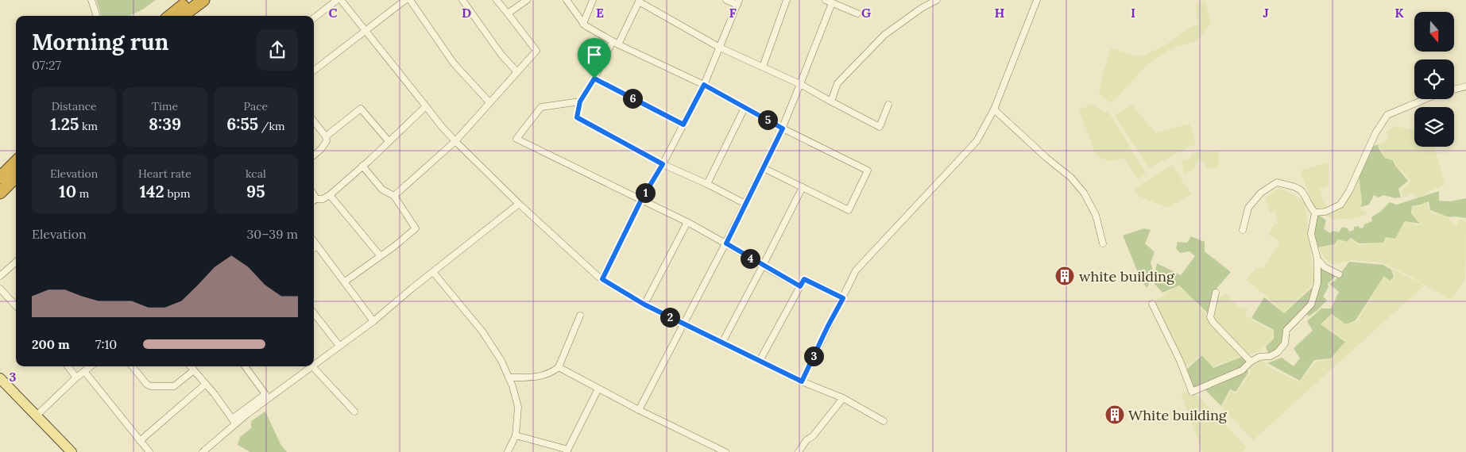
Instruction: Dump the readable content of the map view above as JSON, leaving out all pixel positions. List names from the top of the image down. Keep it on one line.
{"places":{"building":["white building","White building"]},"north":"bottom","page":{"heading":["Morning run","07:27"],"stats":[["Distance","1.25 km"],["Time","8:39"],["Pace","6:55 /km"],["Elevation","10 m"],["Heart rate","142 bpm"],["kcal","95"]],"pins":["6","5","1","4","2","3"],"chart":["Elevation","30–39 m"],"list":[{"name":"200 m","note":"7:10"}]},"grid":{"columns":["C","D","E","F","G","H","I","J","K"],"rows":["3"]}}
